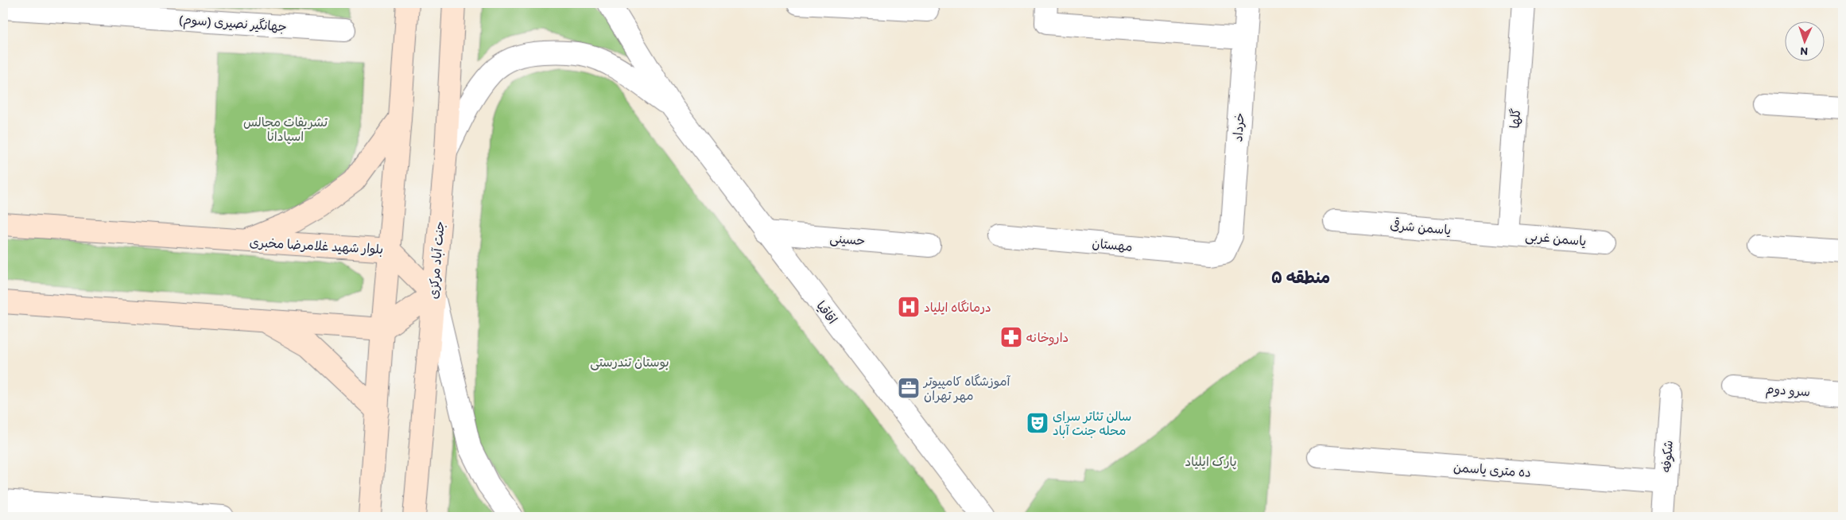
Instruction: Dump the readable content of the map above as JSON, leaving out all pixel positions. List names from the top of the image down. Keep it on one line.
{"streets":{"main road":["بلوار شهید غلامرضا مخبری","جنت آباد مرکزی"],"street":["جهانگیر نصیری (سوم)","گلها","خرداد","یاسمن شرقی","یاسمن غربی","حسینی","مهستان","اقاقیا","سرو دوم","شکوفه","ده متری یاسمن"]},"crossings":[["گلها","یاسمن شرقی"],["گلها","یاسمن غربی"],["خرداد","مهستان"],["یاسمن شرقی","یاسمن غربی"],["حسینی","اقاقیا"],["بلوار شهید غلامرضا مخبری","جنت آباد مرکزی"],["شکوفه","ده متری یاسمن"]],"districts":["منطقه ۵"],"parks":["تشریفات مجالس اسپادانا","بوستان تندرستی","پارک ایلیاد"],"places":{"hospital":["درمانگاه ایلیاد"],"pharmacy":["داروخانه"],"office":["آموزشگاه کامپیوتر مهر تهران"],"theatre":["سالن تئاتر سرای محله جنت آباد"]},"north":"bottom"}
